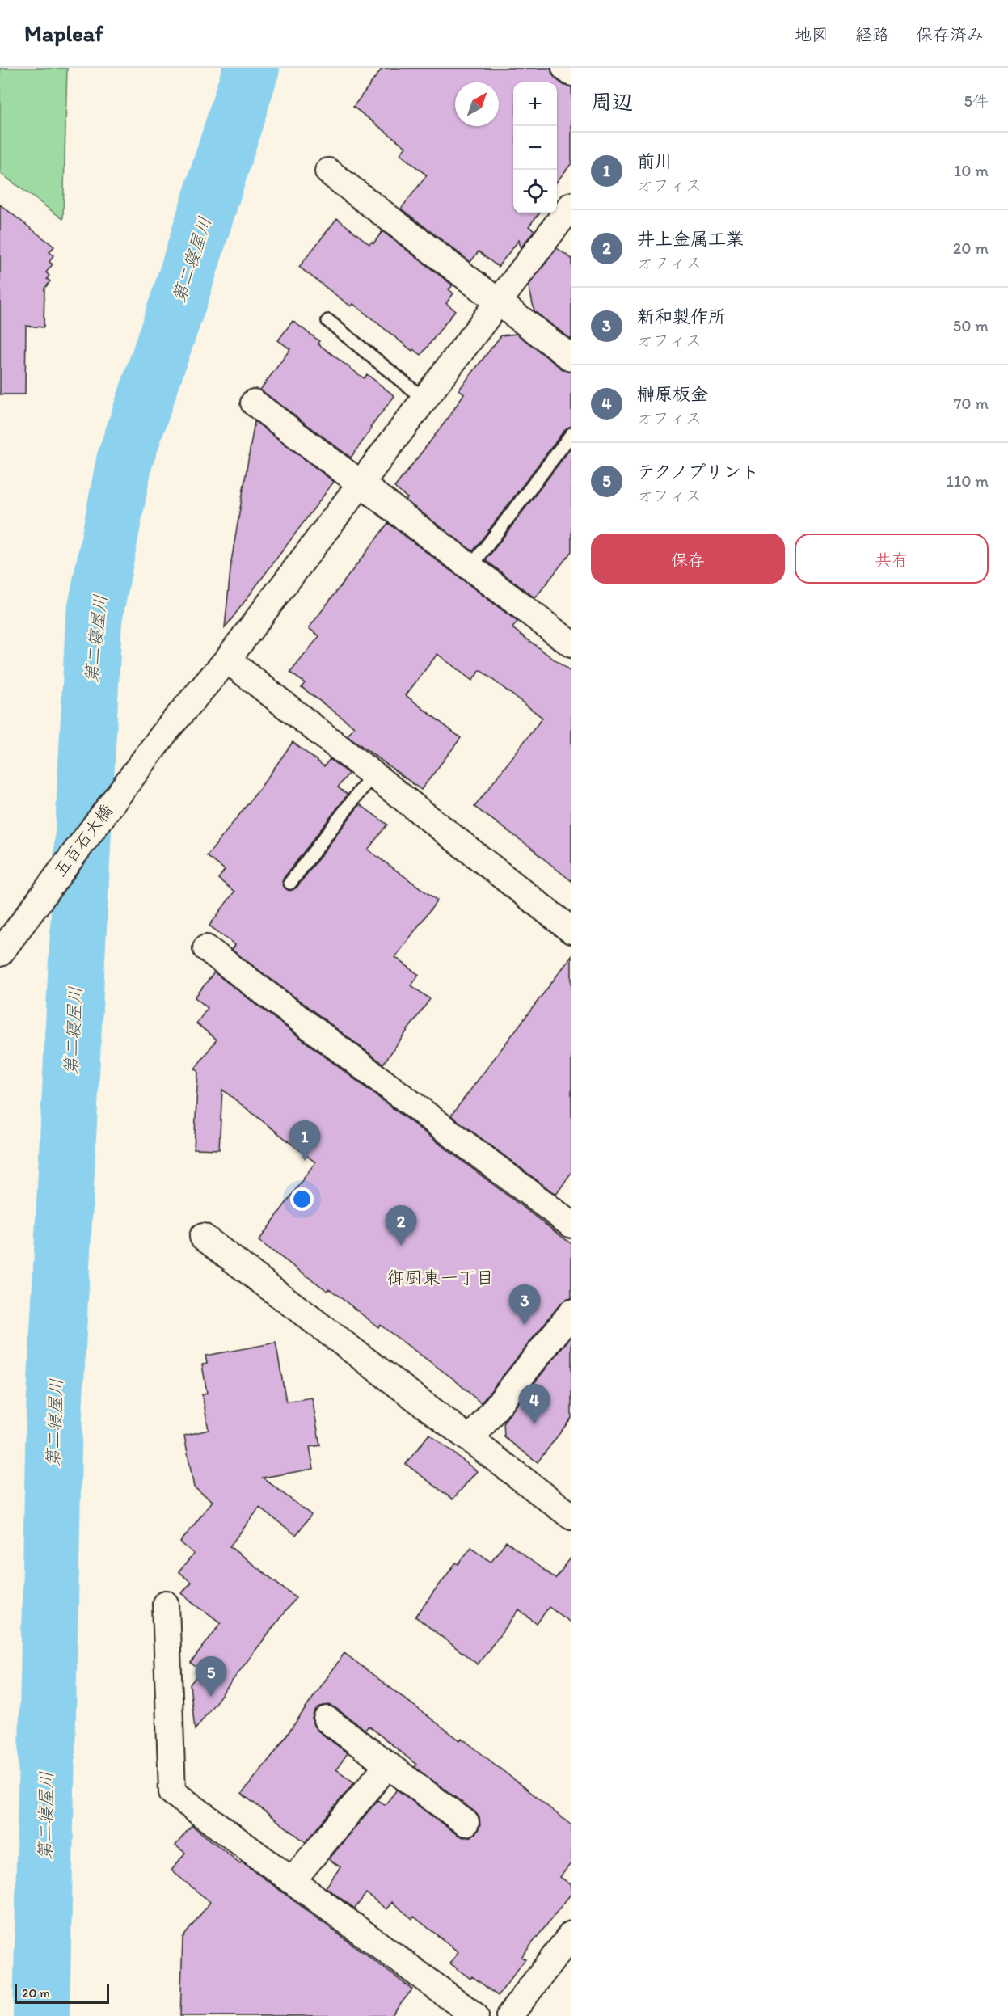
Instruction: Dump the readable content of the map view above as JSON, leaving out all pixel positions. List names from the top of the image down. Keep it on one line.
{"streets":{"street":["五百石大橋"]},"districts":["御厨東一丁目"],"water":["第二寝屋川"],"scale_bar":"20 m","north":"top right","page":{"header":"Mapleaf","nav":["地図","経路","保存済み"],"heading":["周辺","5件"],"map_buttons":["+","−"],"list":[{"mark":"1","name":"前川","note":"オフィス","value":"10 m"},{"mark":"2","name":"井上金属工業","note":"オフィス","value":"20 m"},{"mark":"3","name":"新和製作所","note":"オフィス","value":"50 m"},{"mark":"4","name":"榊原板金","note":"オフィス","value":"70 m"},{"mark":"5","name":"テクノプリント","note":"オフィス","value":"110 m"}],"buttons":["保存","共有"],"pins":["1","2","3","4","5"],"scale":"20 m"}}
